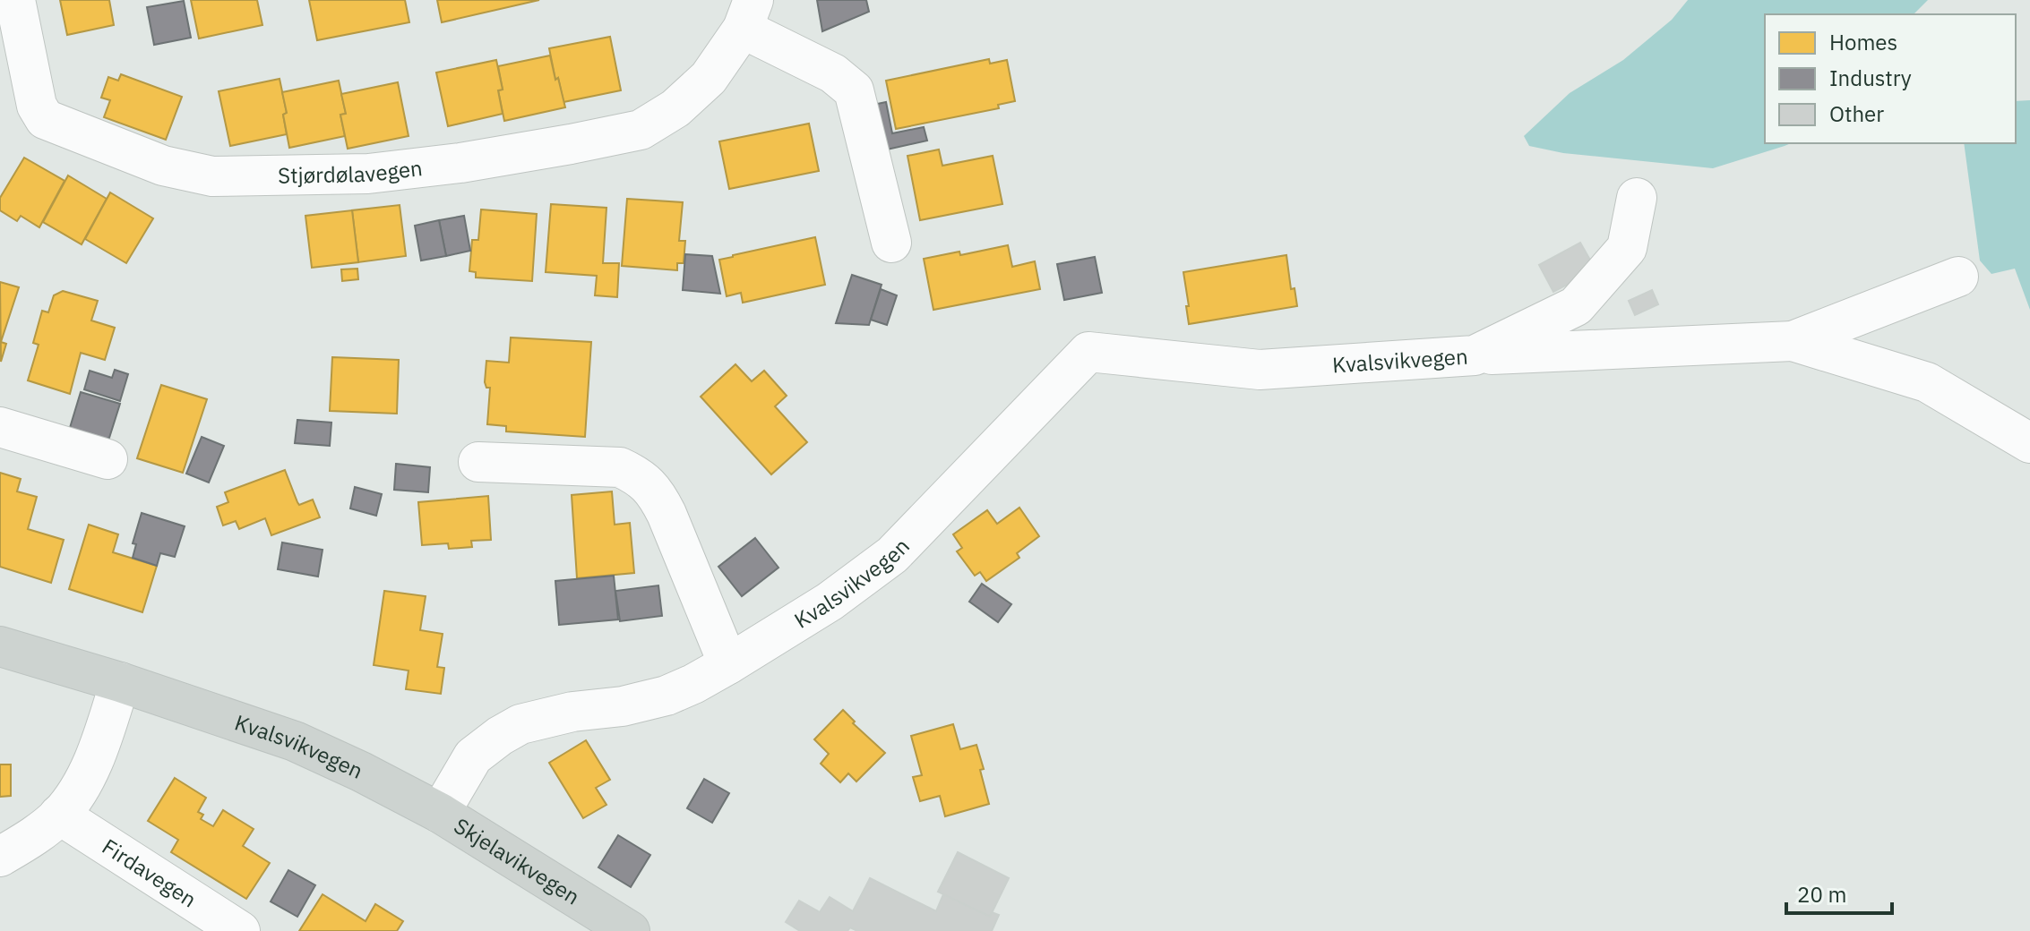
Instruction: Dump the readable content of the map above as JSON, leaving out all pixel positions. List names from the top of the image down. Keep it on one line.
{"streets":{"main road":["Kvalsvikvegen","Skjelavikvegen"],"street":["Stjørdølavegen","Firdavegen"]},"crossings":[["Kvalsvikvegen","Skjelavikvegen"]],"legend":["Homes","Industry","Other"],"scale_bar":"20 m"}
